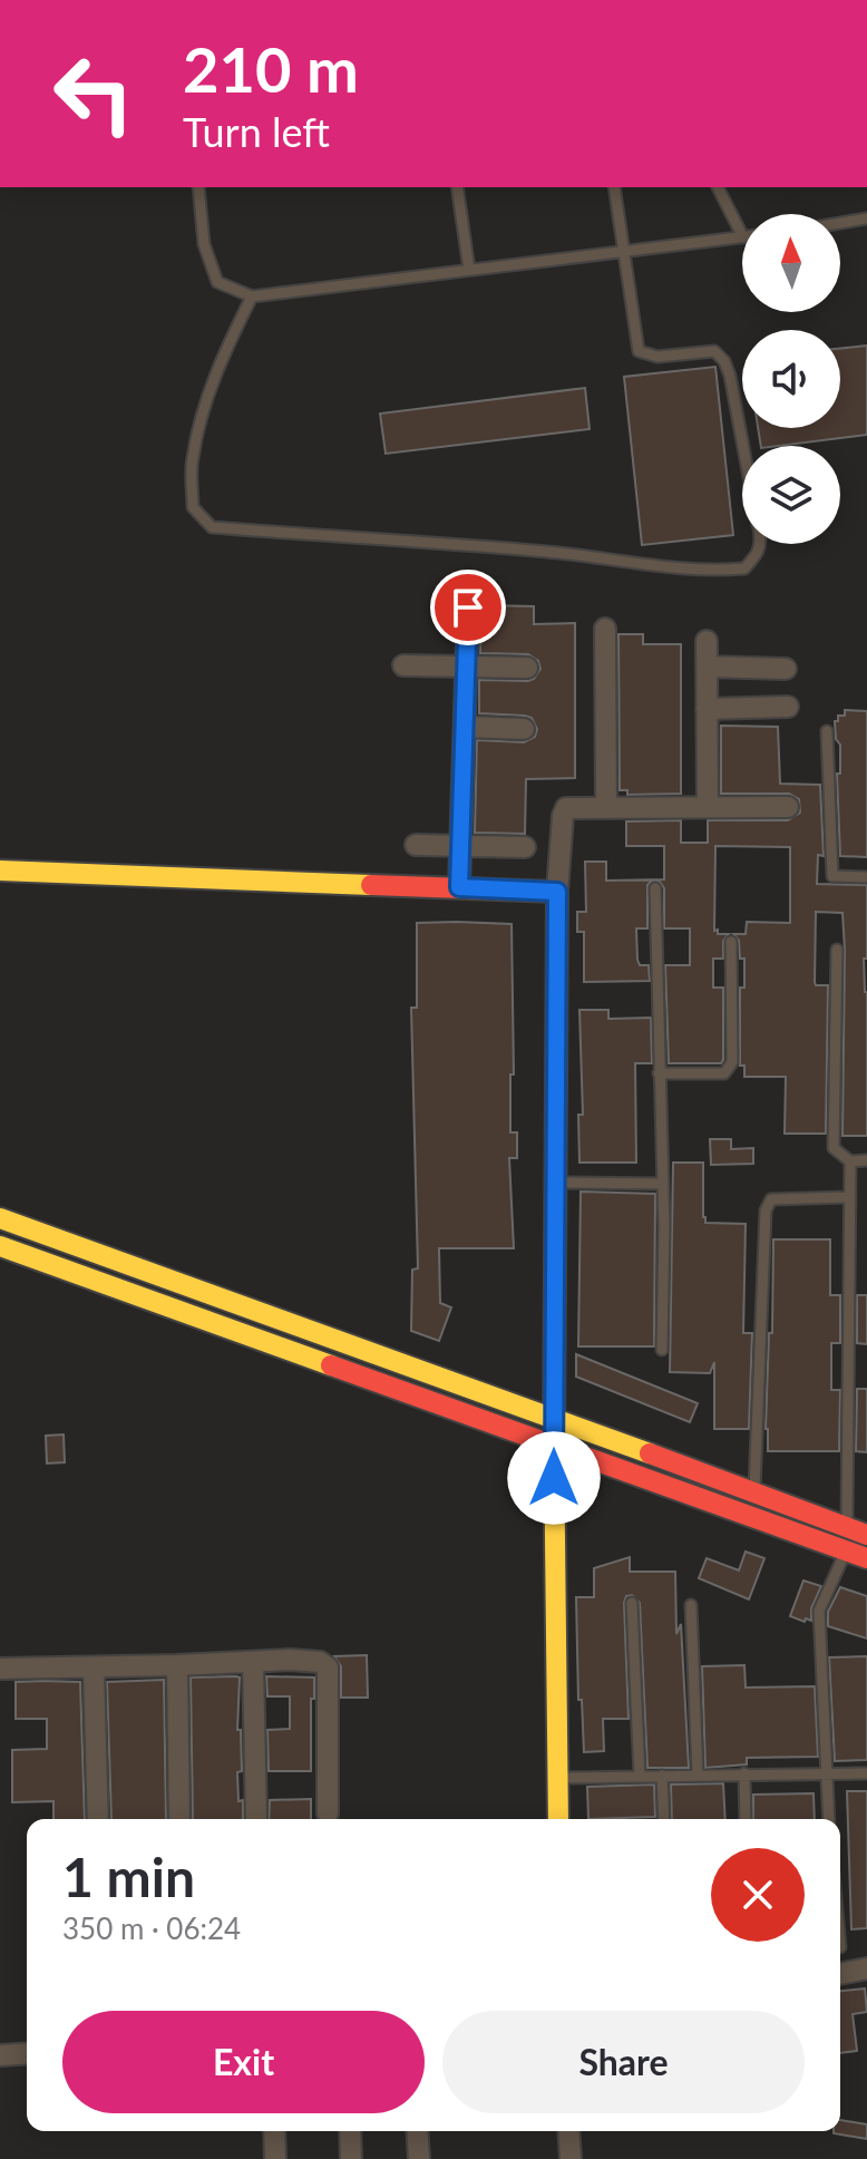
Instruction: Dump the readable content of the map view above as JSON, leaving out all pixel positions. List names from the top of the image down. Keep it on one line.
{"north":"top","page":{"turn":["210 m","Turn left"],"heading":["1 min","350 m · 06:24"],"buttons":["Exit","Share"]}}
